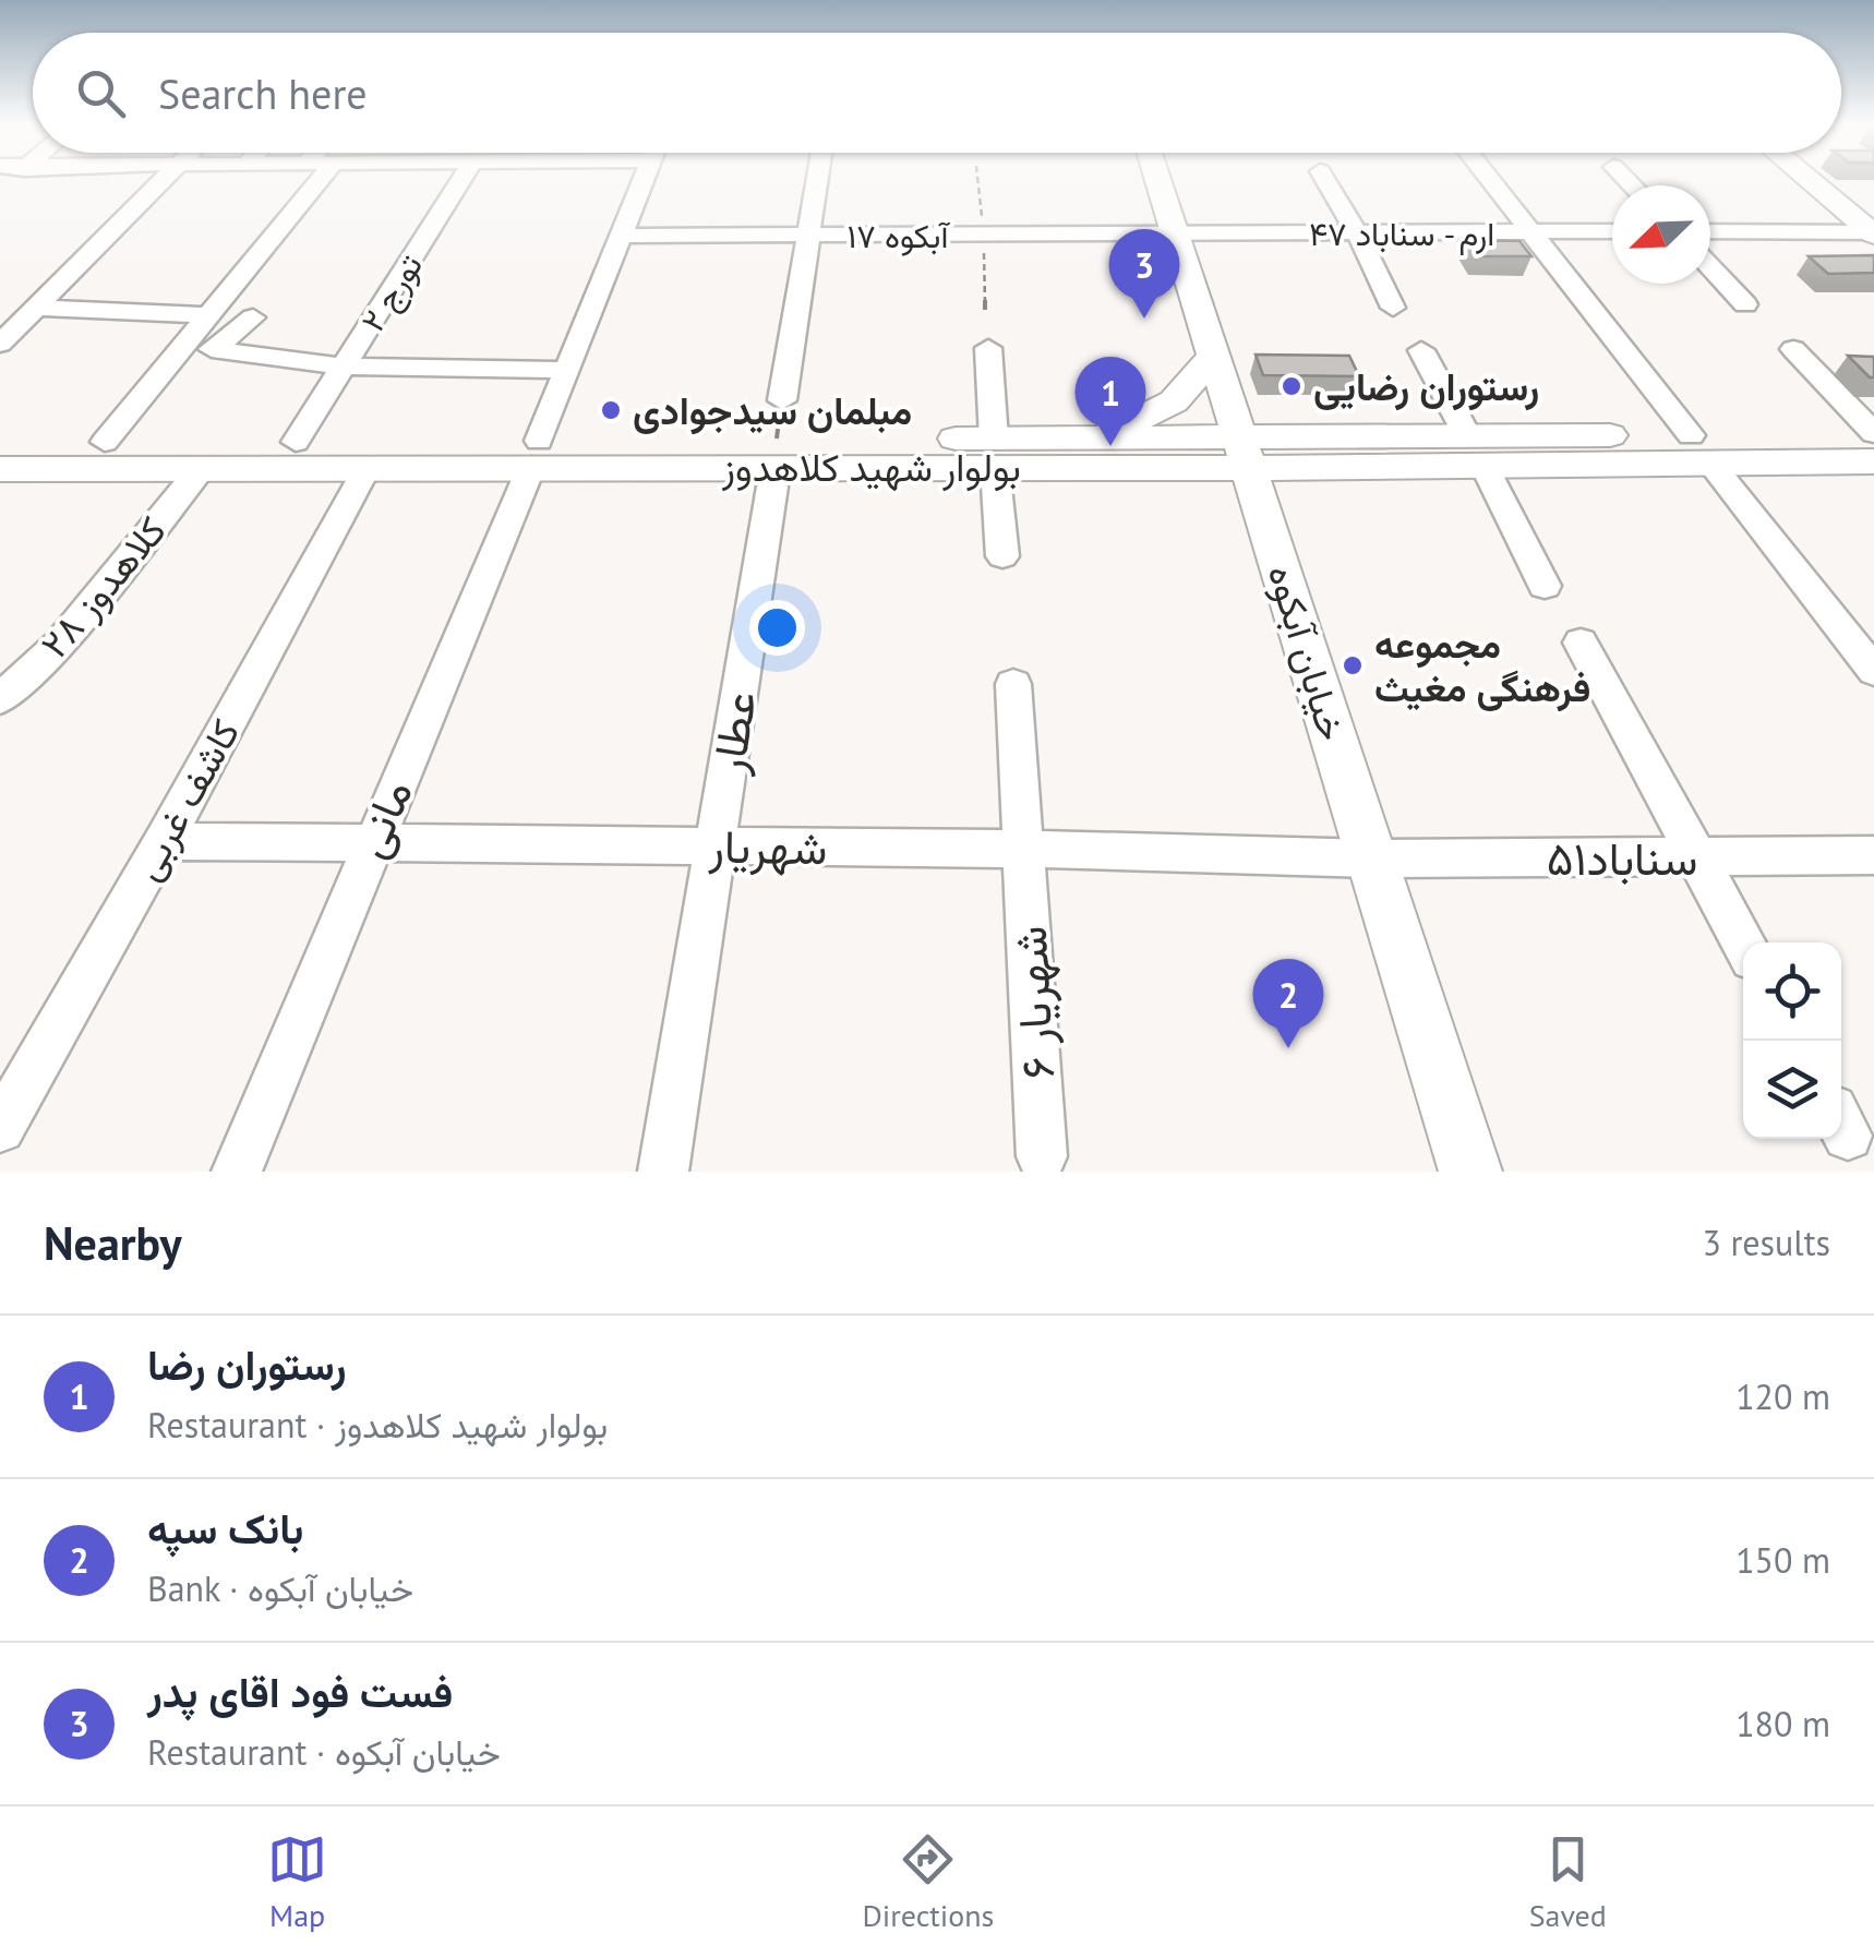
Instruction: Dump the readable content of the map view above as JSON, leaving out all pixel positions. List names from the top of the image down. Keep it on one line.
{"streets":{"main road":["بولوار شهید کلاهدوز","خیابان آبکوه"],"street":["ارم - سناباد ۴۷","آبکوه ۱۷","تورج ۲","کلاهدوز ۲۸","عطار","کاشف غربی","مانی","شهریار","سناباد۵۱","شهریار ۶"]},"crossings":[["ارم - سناباد ۴۷","آبکوه ۱۷"],["ارم - سناباد ۴۷","خیابان آبکوه"],["آبکوه ۱۷","خیابان آبکوه"],["آبکوه ۱۷","مانی"],["تورج ۲","بولوار شهید کلاهدوز"],["بولوار شهید کلاهدوز","کلاهدوز ۲۸"],["بولوار شهید کلاهدوز","خیابان آبکوه"],["بولوار شهید کلاهدوز","کاشف غربی"],["بولوار شهید کلاهدوز","مانی"],["خیابان آبکوه","شهریار"],["خیابان آبکوه","سناباد۵۱"],["عطار","شهریار"],["کاشف غربی","شهریار"],["مانی","شهریار"],["شهریار","سناباد۵۱"],["شهریار","شهریار ۶"]],"places":["رستوران رضایی","مبلمان سیدجوادی","مجموعه فرهنگی مغیث"],"north":"bottom left","page":{"search":"Search here","pins":["3","1","2"],"heading":["Nearby","3 results"],"list":[{"mark":"1","name":"رستوران رضا","note":"Restaurant · بولوار شهید کلاهدوز","value":"120 m"},{"mark":"2","name":"بانک سپه","note":"Bank · خیابان آبکوه","value":"150 m"},{"mark":"3","name":"فست فود اقای پدر","note":"Restaurant · خیابان آبکوه","value":"180 m"}],"nav":["Map","Directions","Saved"]}}
